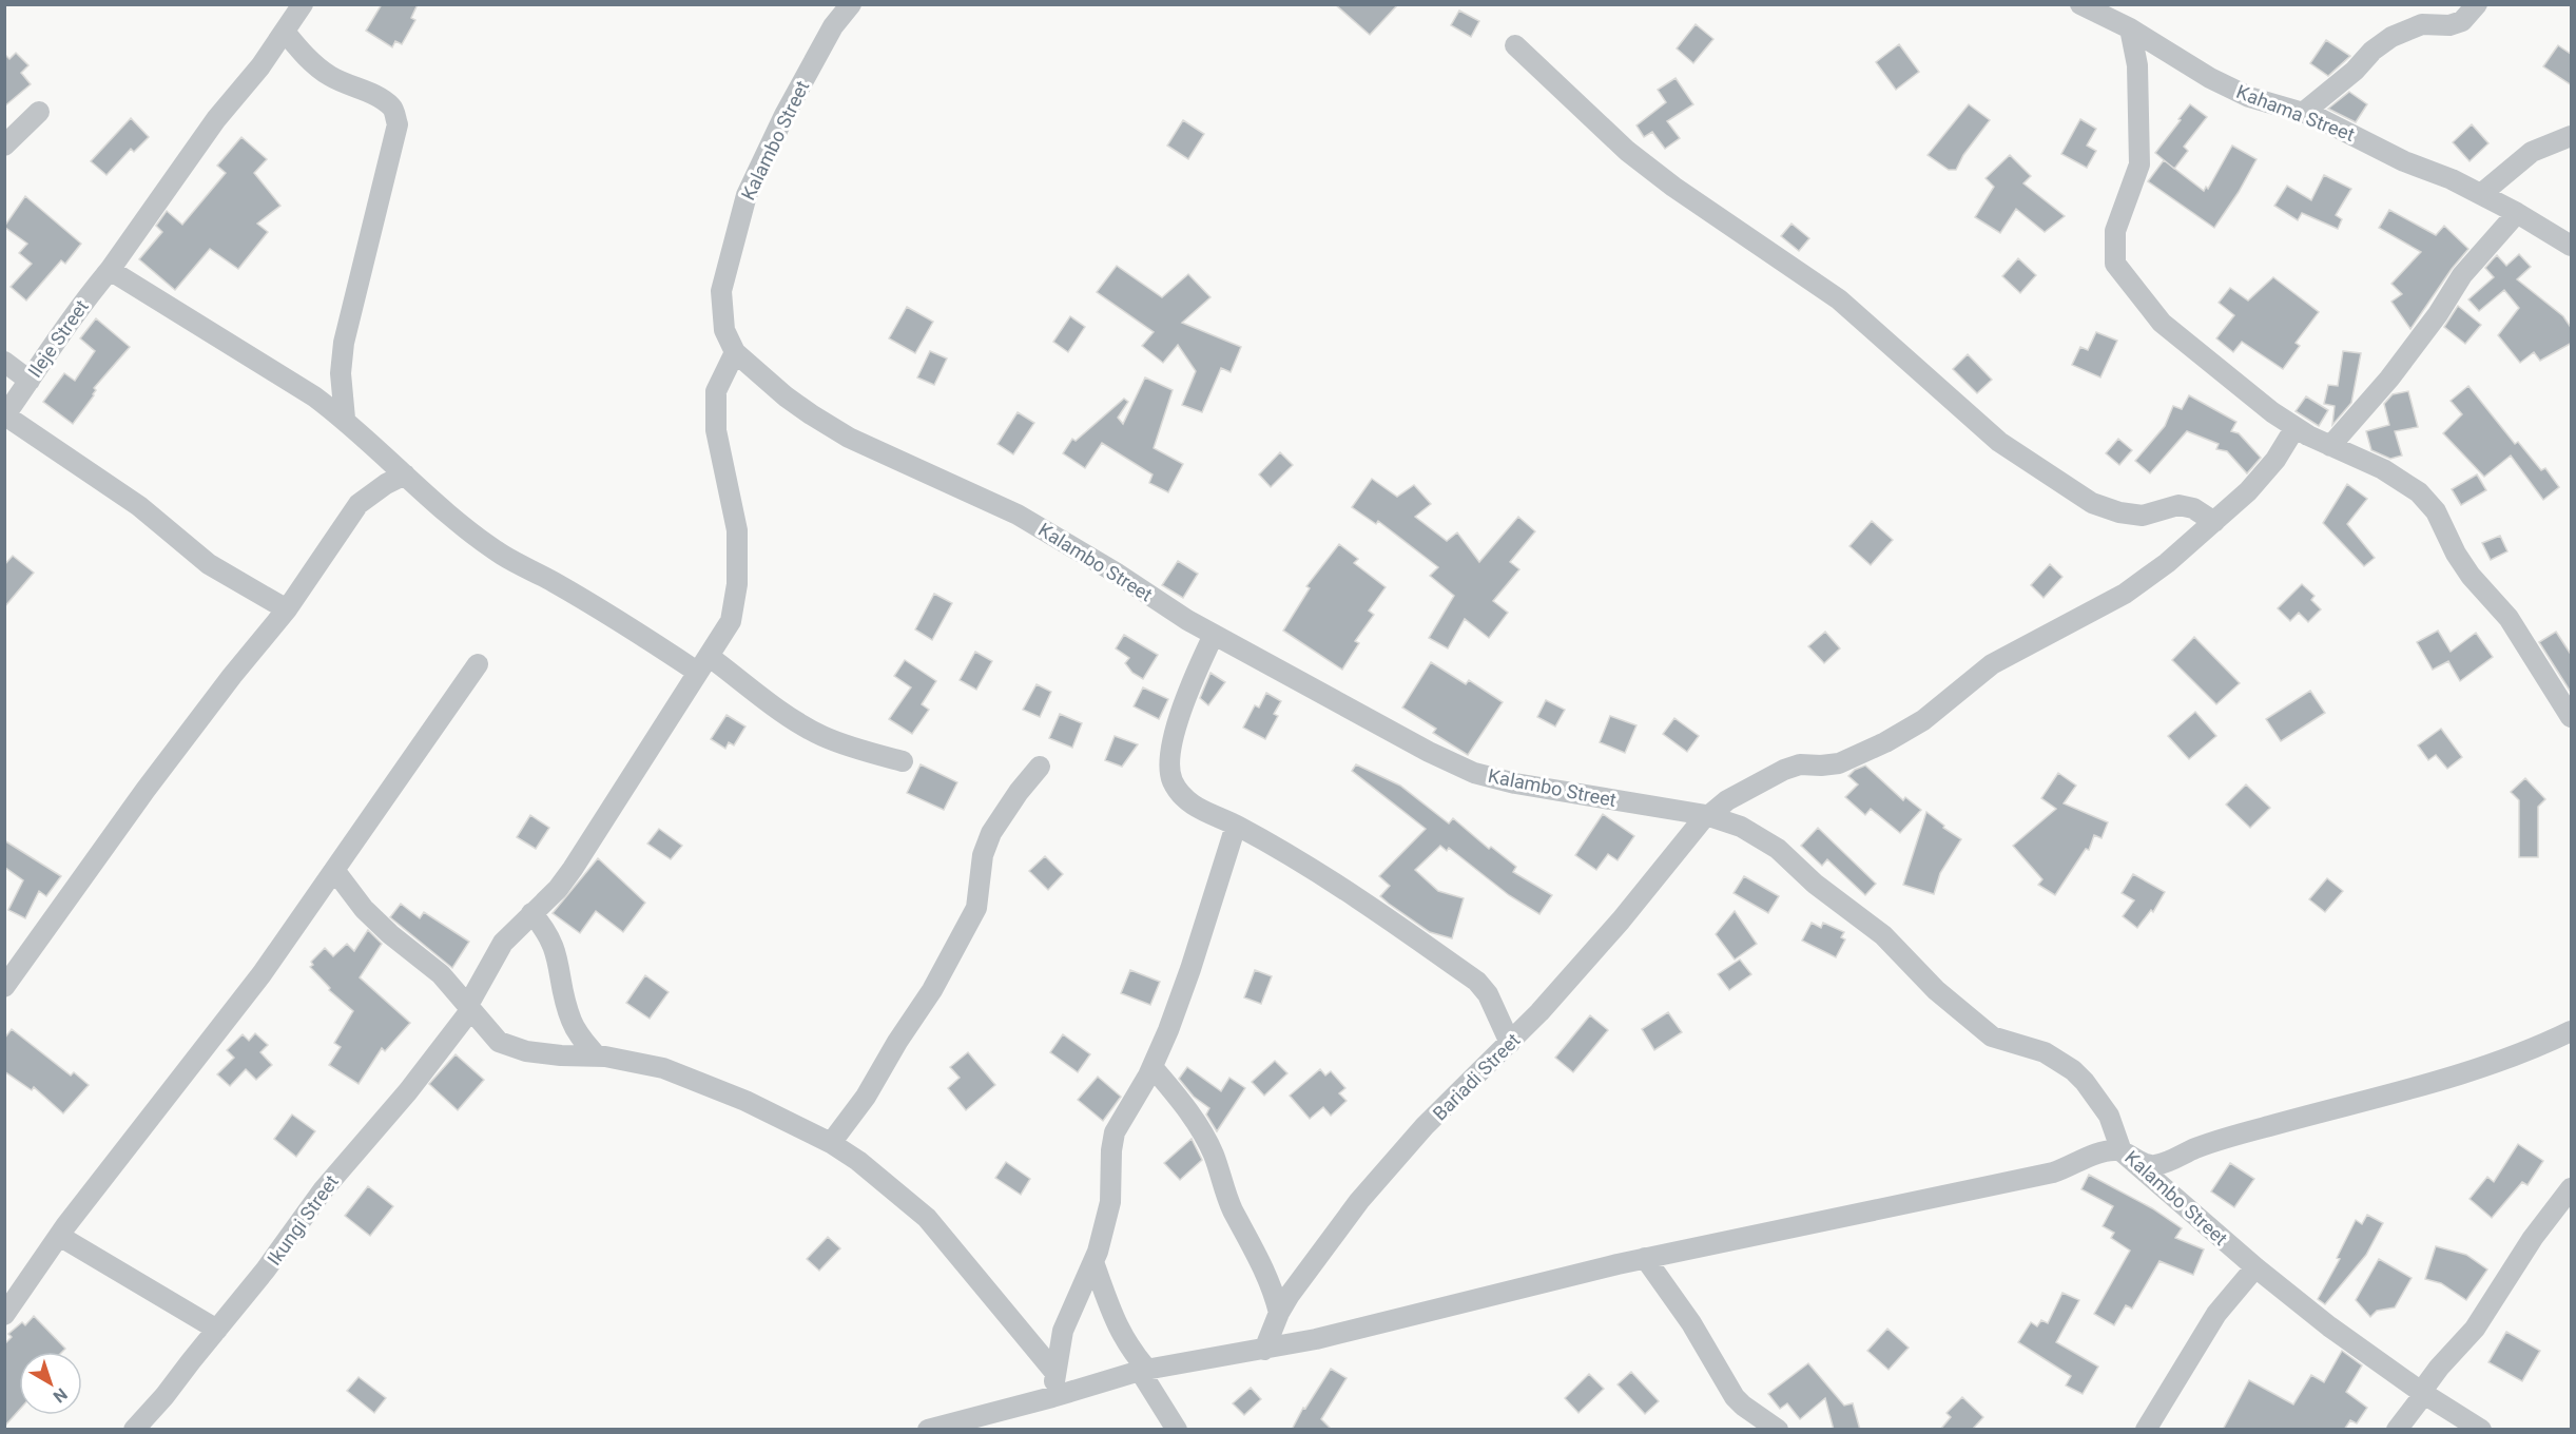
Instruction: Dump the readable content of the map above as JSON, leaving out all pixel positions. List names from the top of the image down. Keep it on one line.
{"streets":{"street":["Kahama Street","Kalambo Street","Ileje Street","Bariadi Street","Ikungi Street"]},"crossings":[["Kalambo Street","Bariadi Street"],["Kalambo Street","Ikungi Street"]],"north":"bottom right"}
